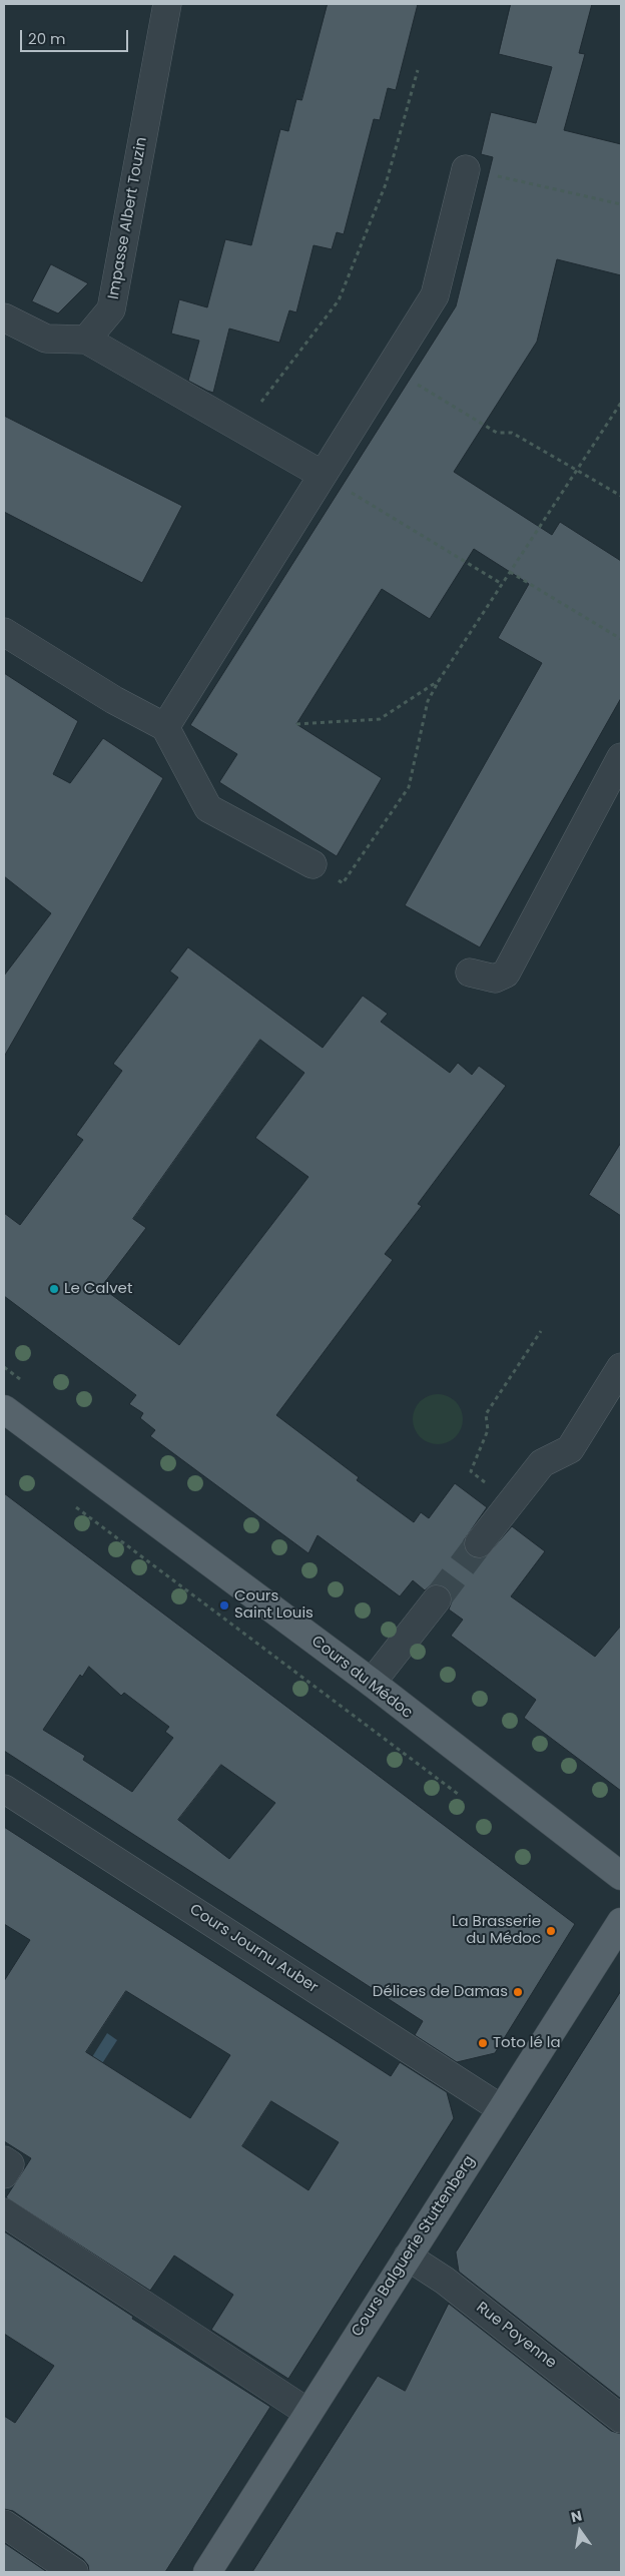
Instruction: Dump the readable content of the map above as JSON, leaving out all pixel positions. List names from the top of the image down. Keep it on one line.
{"streets":{"main road":["Cours du Médoc","Cours Balguerie Stuttenberg"],"street":["Impasse Albert Touzin","Cours Journu Auber","Rue Poyenne"]},"crossings":[["Cours Journu Auber","Cours Balguerie Stuttenberg"],["Cours Balguerie Stuttenberg","Rue Poyenne"]],"places":["Le Calvet","Cours Saint Louis","La Brasserie du Médoc","Délices de Damas","Toto lé la"],"scale_bar":"20 m","north":"top"}
